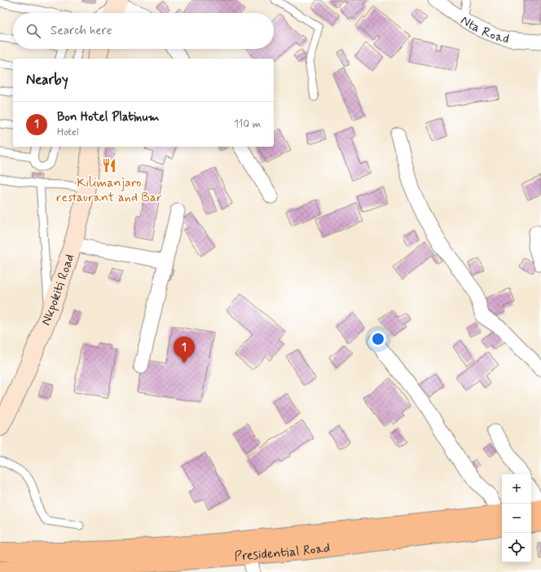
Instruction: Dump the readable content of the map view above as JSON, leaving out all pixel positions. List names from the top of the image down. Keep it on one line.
{"streets":{"main road":["Nkpokiti Road","Presidential Road"],"street":["Nta Road"]},"places":{"restaurant":["Kilimanjaro restaurant and Bar"]},"page":{"search":"Search here","heading":"Nearby","list":[{"mark":"1","name":"Bon Hotel Platinum","note":"Hotel","value":"110 m"}],"pins":"1","map_buttons":["+","−"]}}
